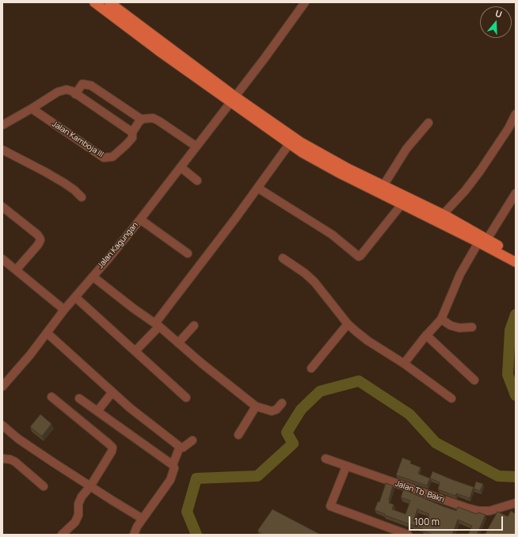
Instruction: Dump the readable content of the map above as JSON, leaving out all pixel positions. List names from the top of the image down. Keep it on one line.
{"streets":{"street":["Jalan Kamboja III","Jalan Kagungan","Jalan Tb. Bakri"]},"scale_bar":"100 m","north":"top"}
